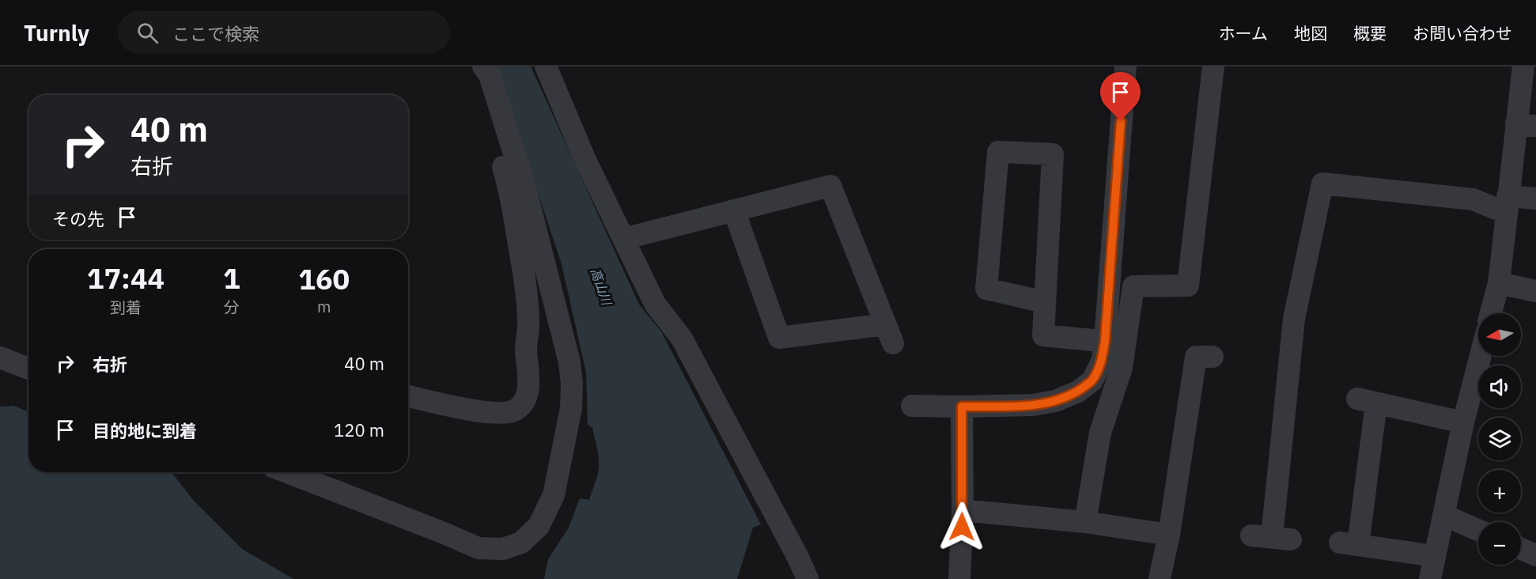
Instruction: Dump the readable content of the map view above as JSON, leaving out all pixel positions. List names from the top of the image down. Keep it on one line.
{"water":["高山川"],"north":"left","page":{"header":"Turnly","search":"ここで検索","nav":["ホーム","地図","概要","お問い合わせ"],"turn":["40 m","右折"],"then":"その先","eta":["17:44","到着","1","分","160","m"],"map_buttons":["+","−"],"list":[{"name":"右折","value":"40 m"},{"name":"目的地に到着","value":"120 m"}]}}
